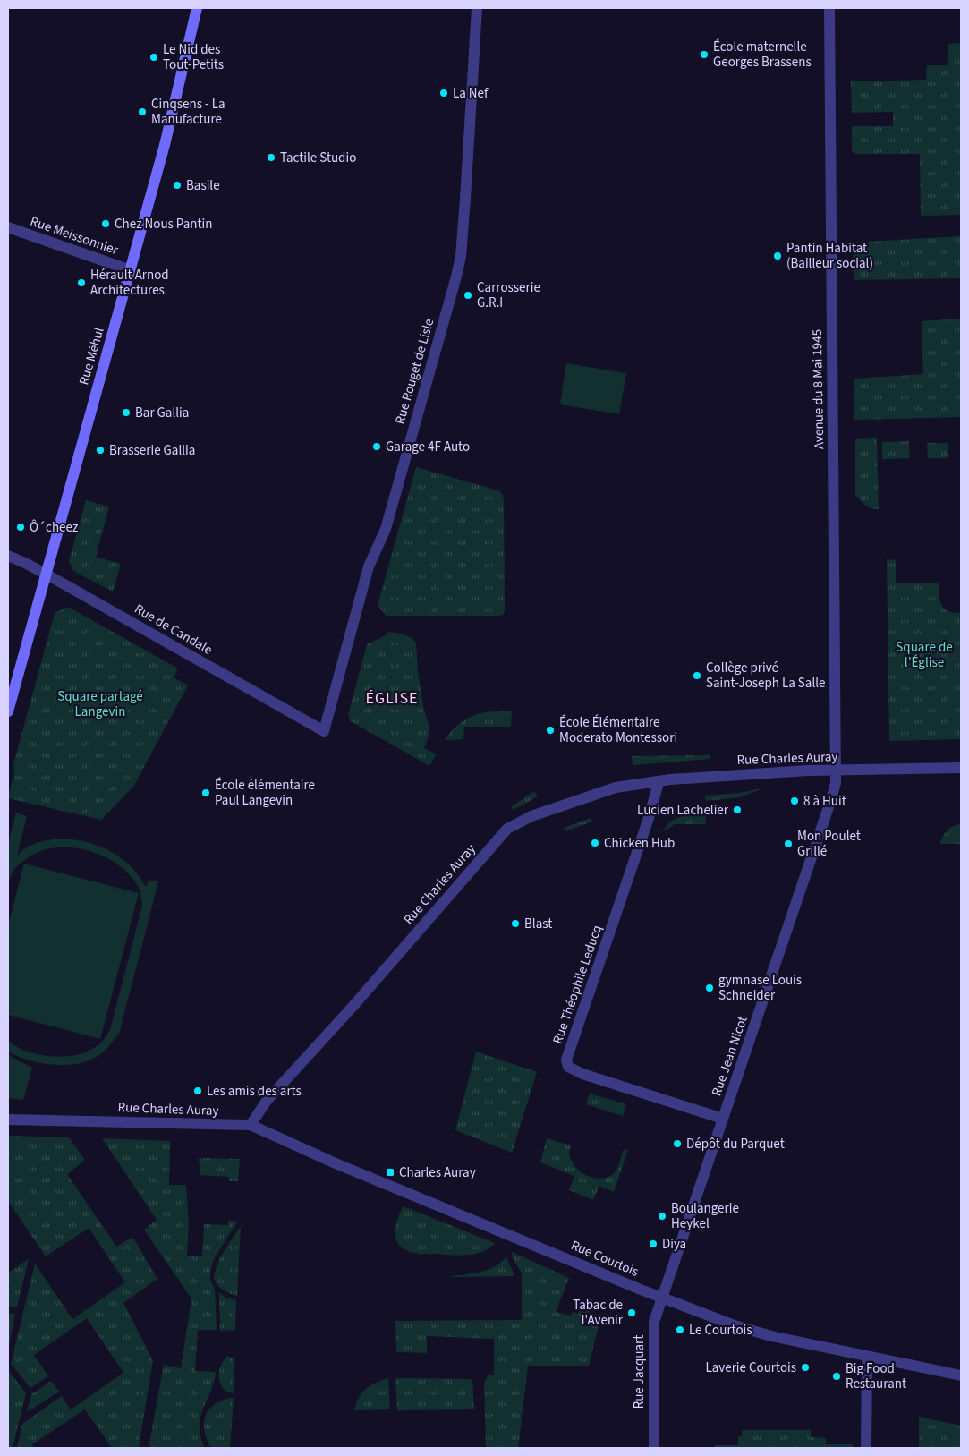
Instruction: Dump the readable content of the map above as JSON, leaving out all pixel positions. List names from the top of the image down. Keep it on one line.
{"streets":{"street":["Rue Meissonnier","Rue Méhul","Rue Rouget de Lisle","Avenue du 8 Mai 1945","Rue de Candale","Rue Charles Auray","Rue Théophile Leducq","Rue Jean Nicot","Rue Courtois","Rue Jacquart"]},"crossings":[["Rue Meissonnier","Rue Méhul"],["Rue Méhul","Rue de Candale"],["Rue Rouget de Lisle","Rue de Candale"],["Avenue du 8 Mai 1945","Rue Charles Auray"],["Avenue du 8 Mai 1945","Rue Jean Nicot"],["Rue Charles Auray","Rue Théophile Leducq"],["Rue Charles Auray","Rue Jean Nicot"],["Rue Charles Auray","Rue Courtois"],["Rue Théophile Leducq","Rue Jean Nicot"],["Rue Jean Nicot","Rue Courtois"],["Rue Jean Nicot","Rue Jacquart"],["Rue Courtois","Rue Jacquart"]],"districts":["ÉGLISE"],"parks":["Square de l’Église","Square partagé Langevin"],"places":{"other":["École maternelle Georges Brassens","Le Nid des Tout-Petits","La Nef","Cinqsens - La Manufacture","Tactile Studio","Basile","Chez Nous Pantin","Pantin Habitat (Bailleur social)","Hérault Arnod Architectures","Carrosserie G.R.I","Bar Gallia","Garage 4F Auto","Brasserie Gallia","Ô´cheez","Collège privé Saint-Joseph La Salle","École Élémentaire Moderato Montessori","École élémentaire Paul Langevin","8 à Huit","Lucien Lachelier","Chicken Hub","Mon Poulet Grillé","Blast","gymnase Louis Schneider","Les amis des arts","Dépôt du Parquet","Boulangerie Heykel","Diya","Tabac de l'Avenir","Le Courtois","Laverie Courtois","Big Food Restaurant"],"transit":["Charles Auray"]}}
